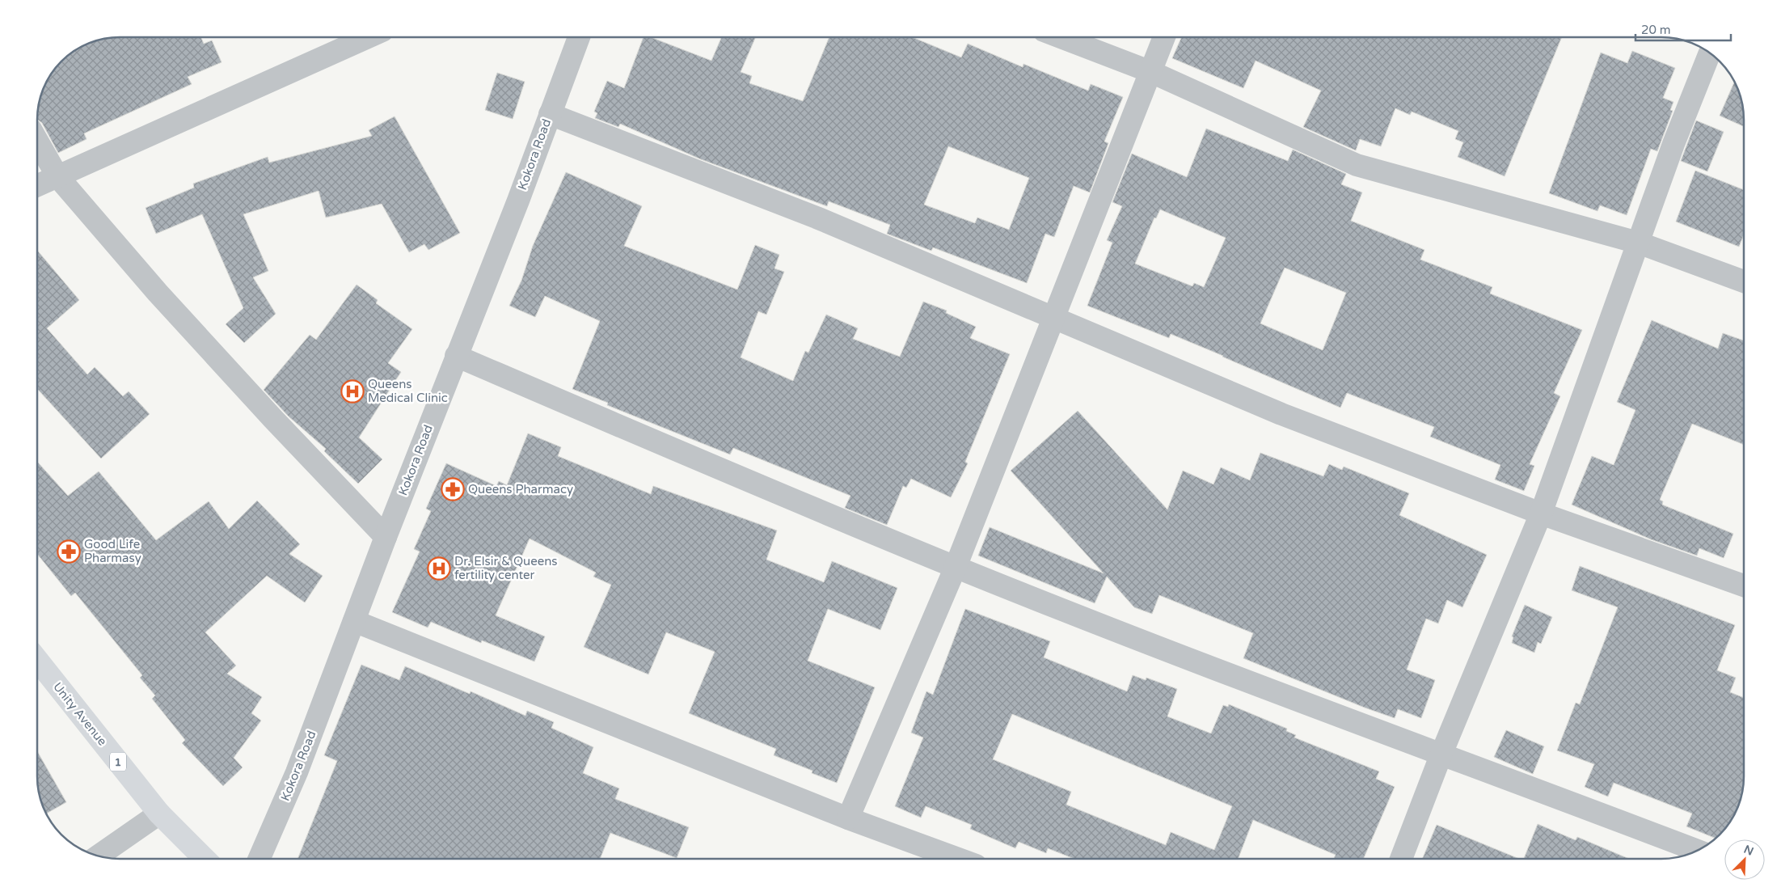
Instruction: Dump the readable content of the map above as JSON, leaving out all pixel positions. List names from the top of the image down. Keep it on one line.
{"streets":{"main road":["Unity Avenue","1"],"street":["Kokora Road"]},"places":{"hospital":["Queens Medical Clinic","Dr. Elsir & Queens fertility center"],"pharmacy":["Queens Pharmacy","Good Life Pharmasy"]},"scale_bar":"20 m","north":"top right"}
